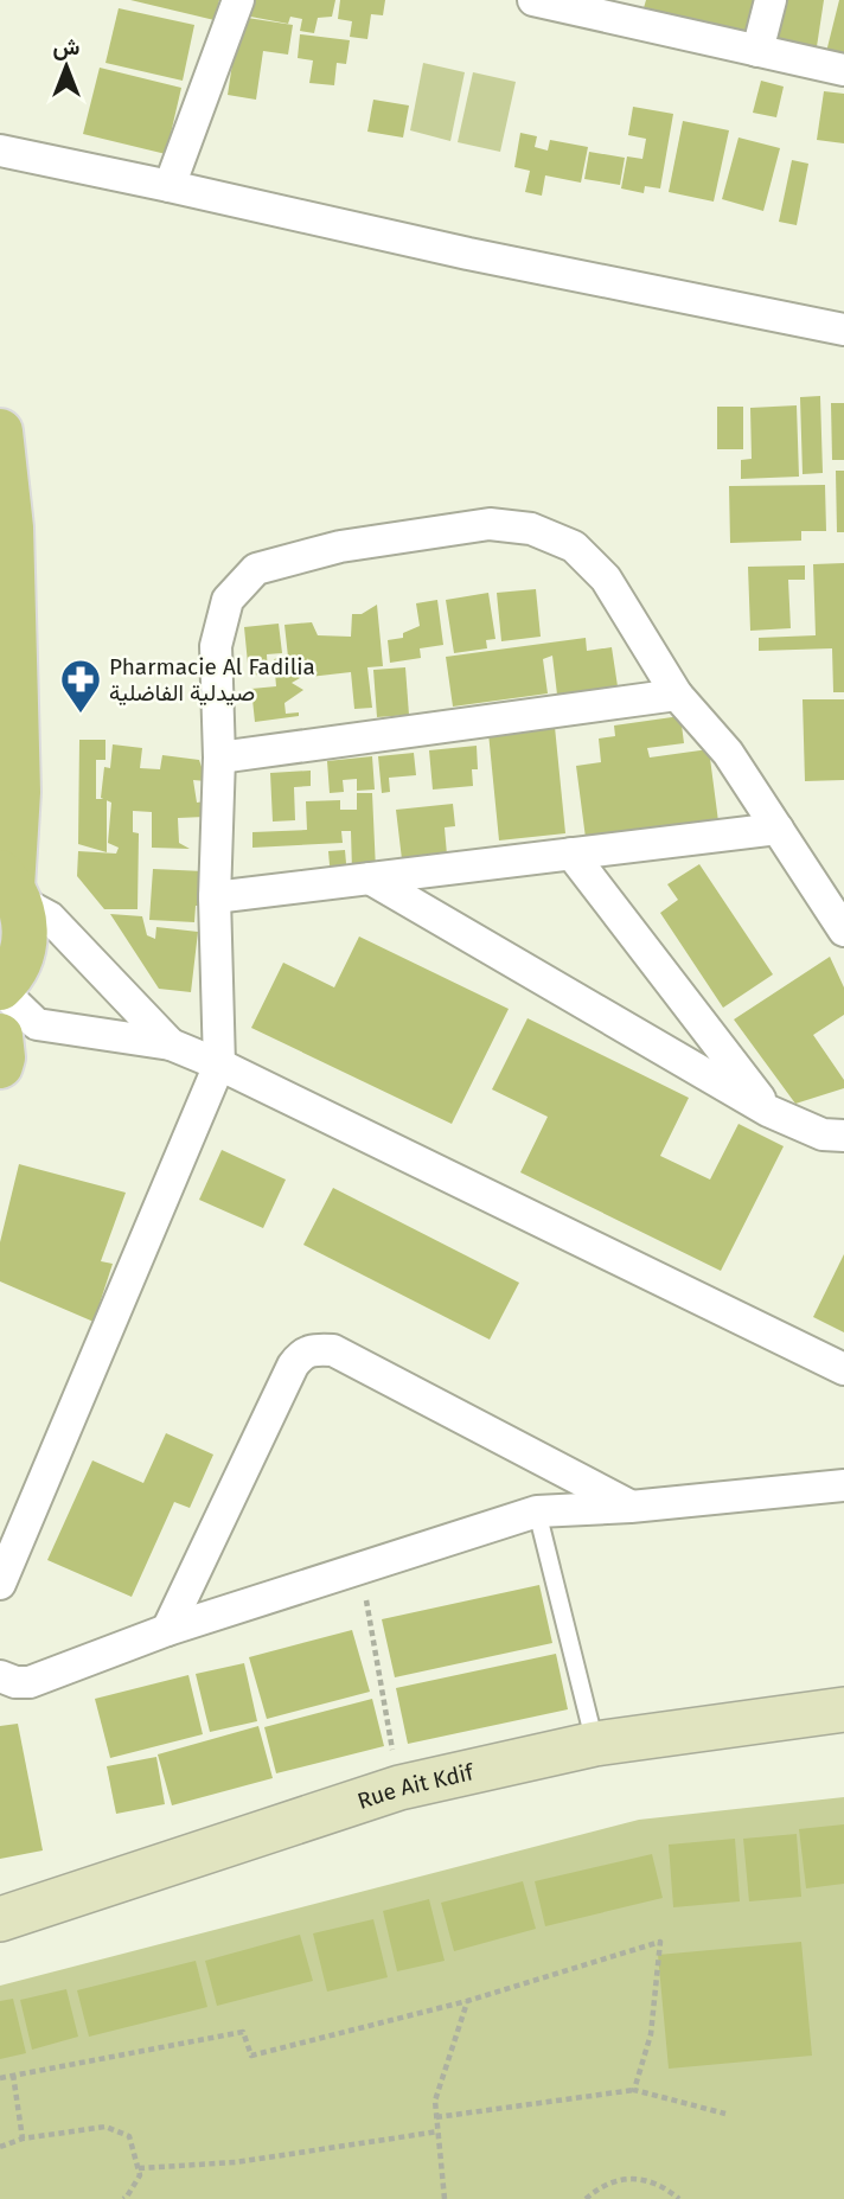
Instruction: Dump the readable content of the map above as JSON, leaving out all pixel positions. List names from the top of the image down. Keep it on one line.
{"streets":{"street":["Rue Ait Kdif"]},"places":{"pharmacy":["Pharmacie Al Fadilia صيدلية الفاضلية"]},"north":"top"}
